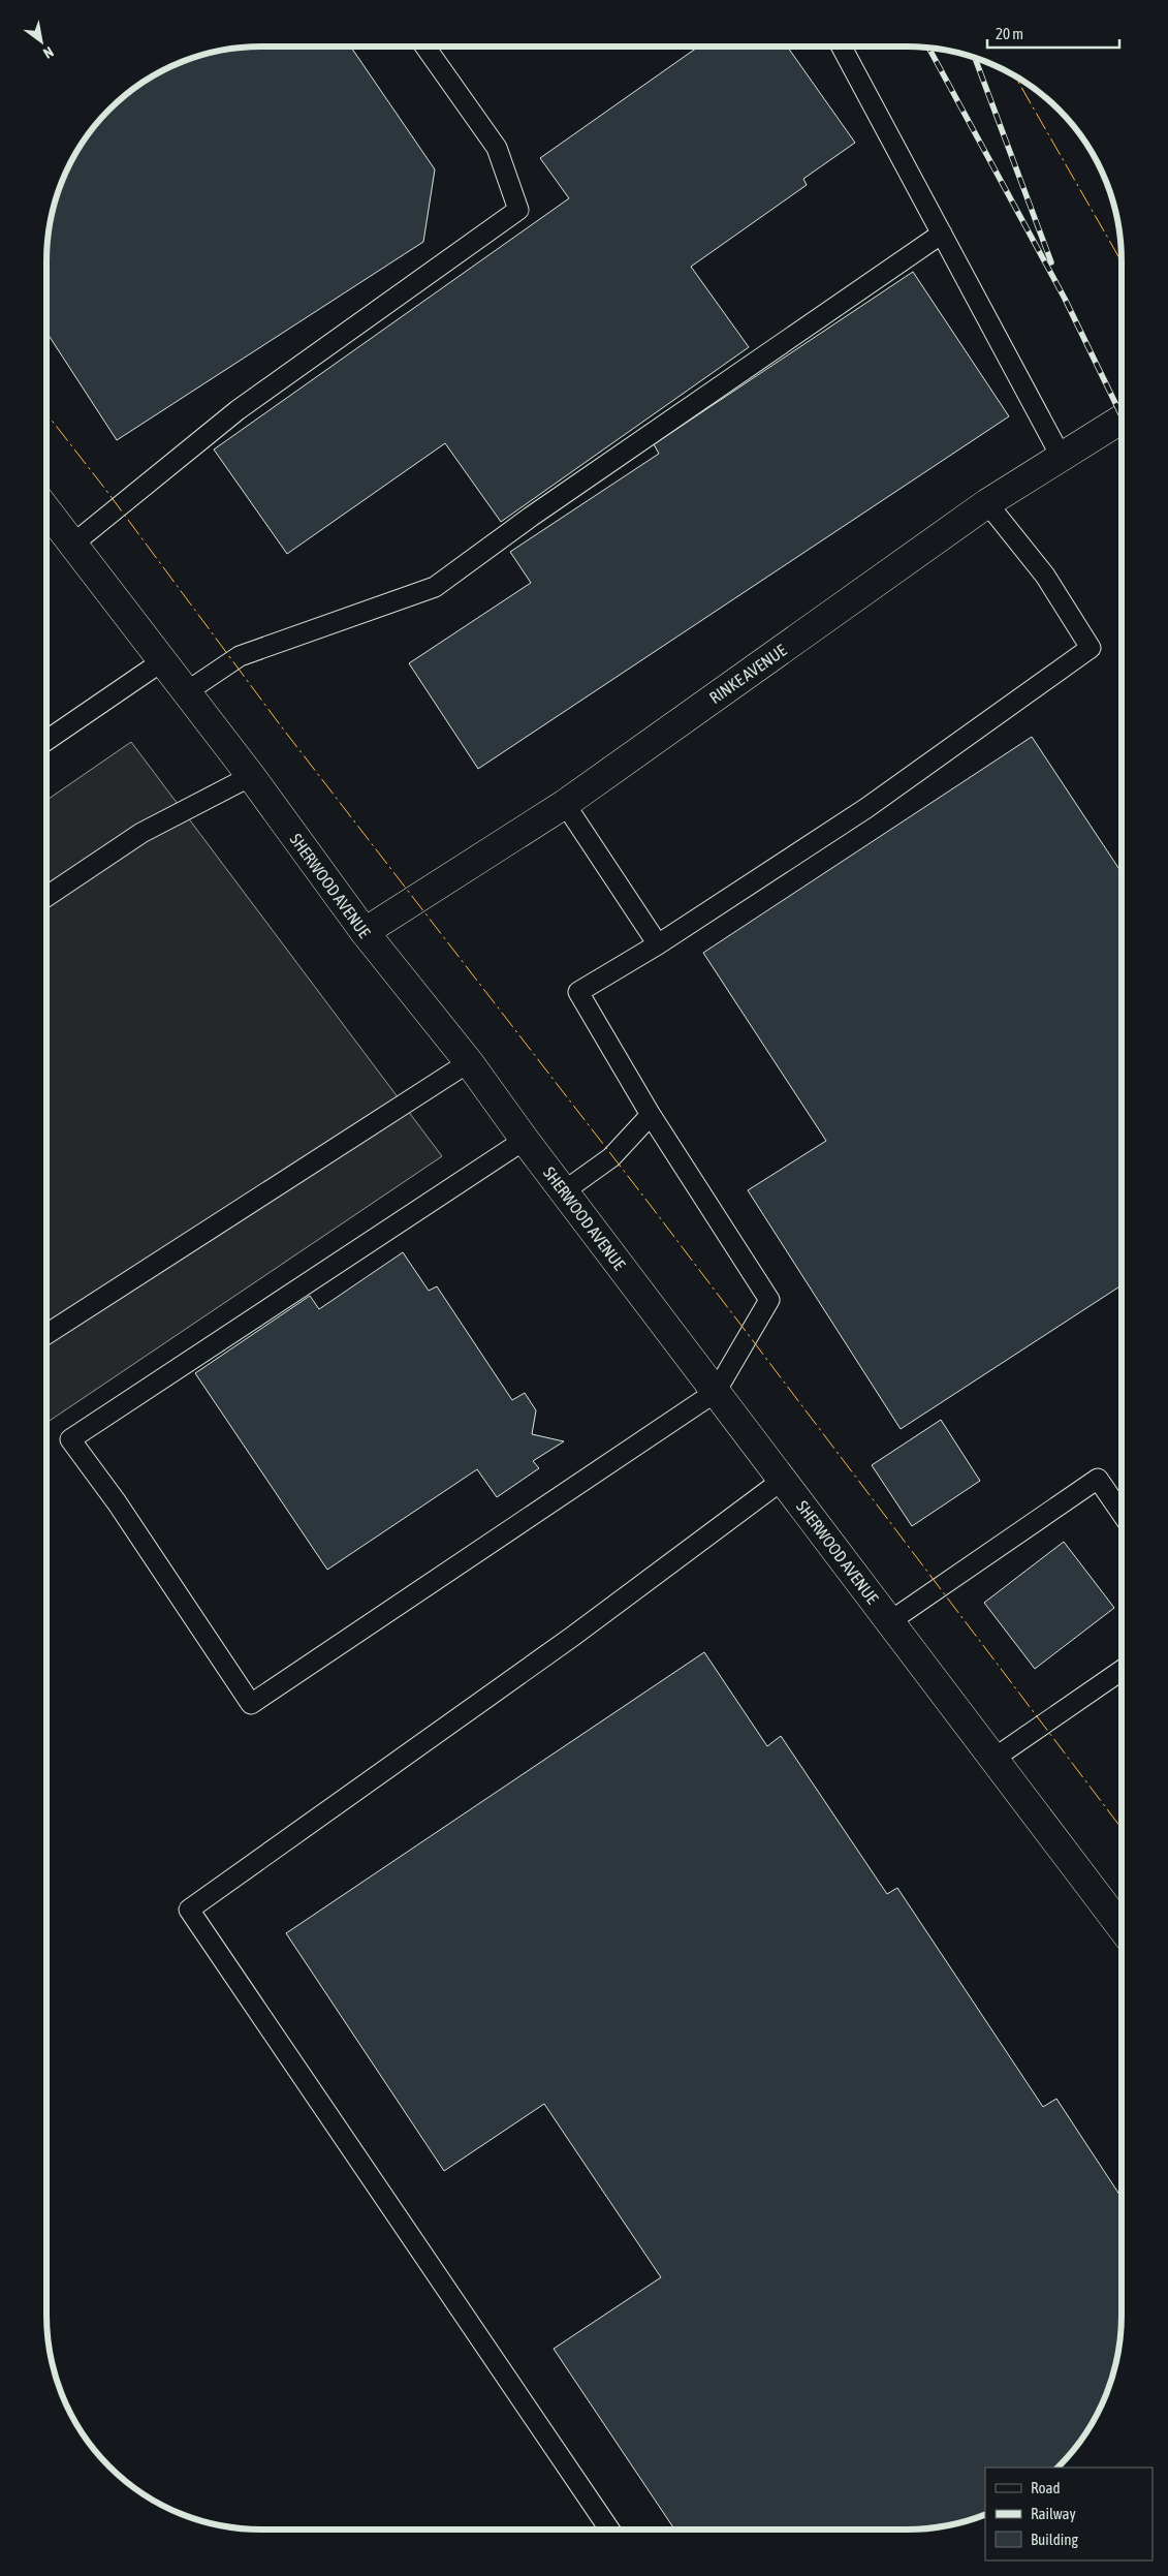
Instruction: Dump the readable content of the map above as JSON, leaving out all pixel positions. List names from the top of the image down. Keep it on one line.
{"streets":{"street":["RINKE AVENUE","SHERWOOD AVENUE"]},"crossings":[["RINKE AVENUE","SHERWOOD AVENUE"]],"legend":["Road","Railway","Building"],"scale_bar":"20 m","north":"bottom right"}
